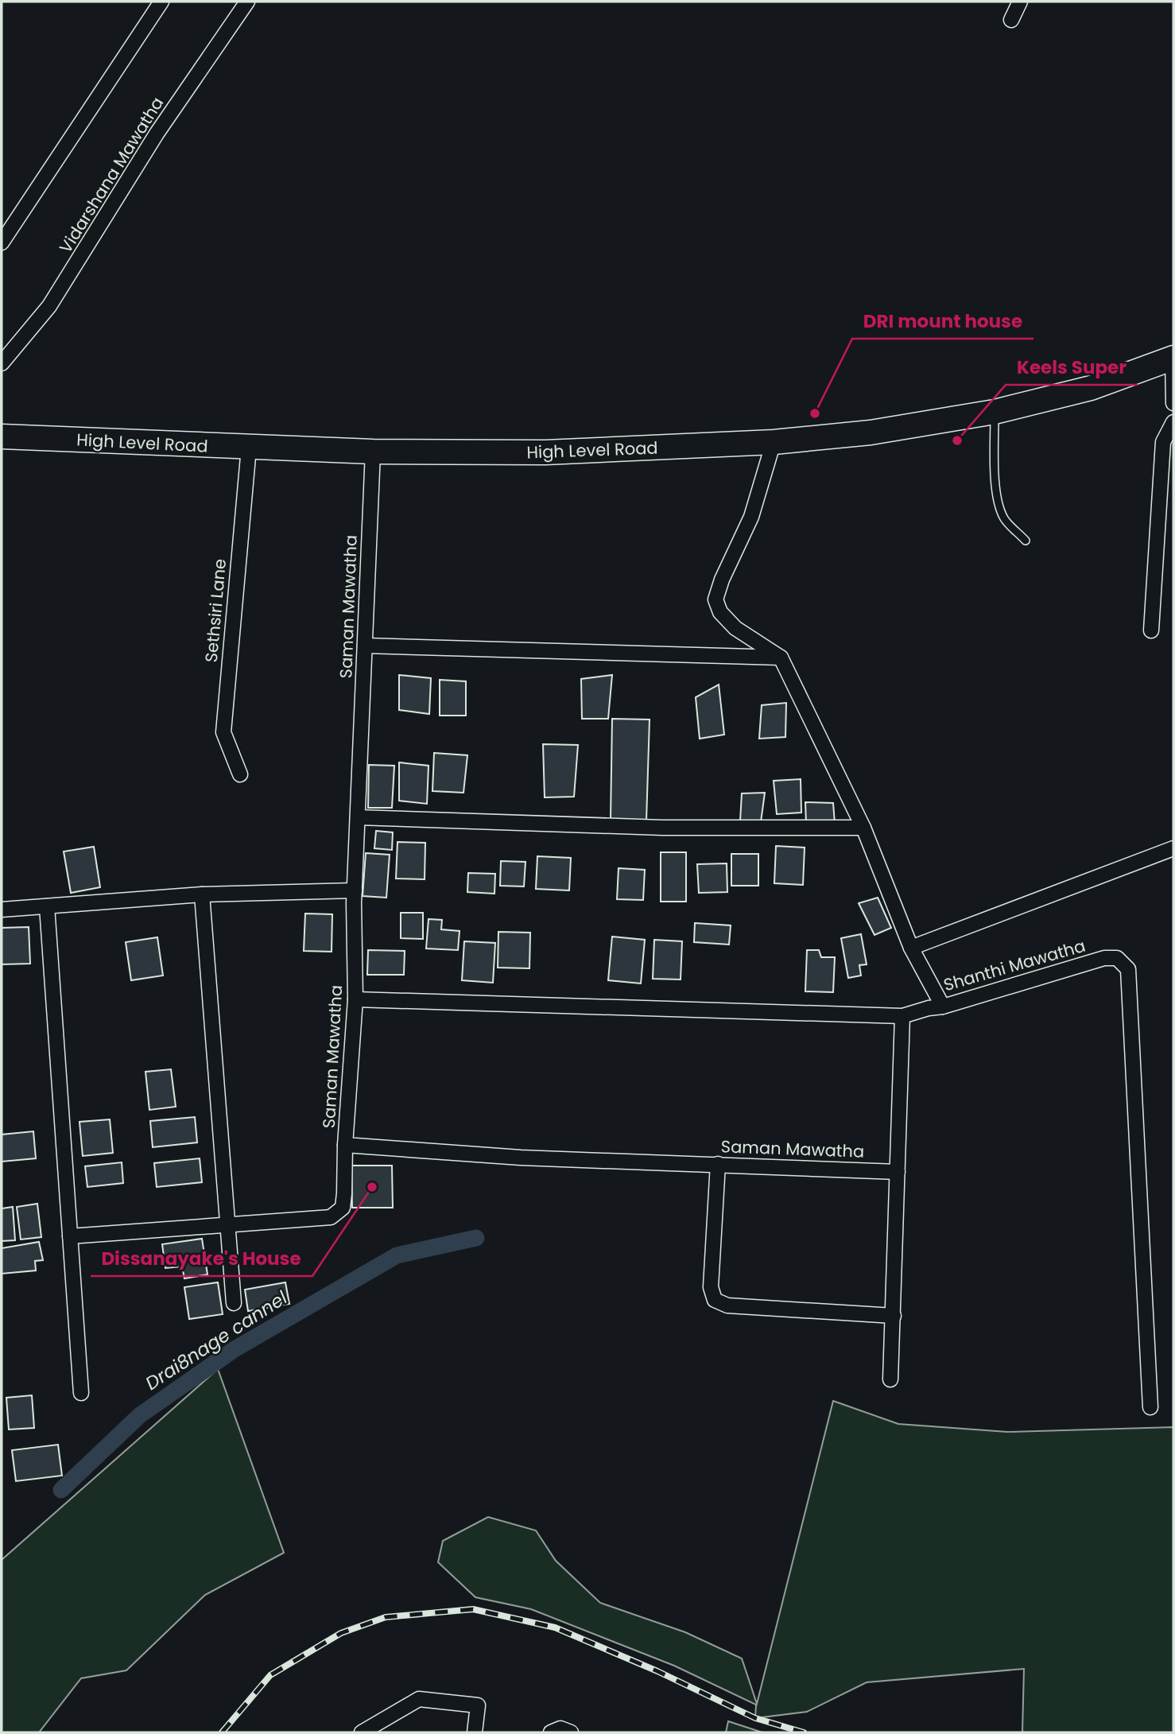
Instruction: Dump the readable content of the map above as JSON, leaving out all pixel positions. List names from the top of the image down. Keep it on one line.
{"streets":{"highway":["High Level Road"],"street":["Vidarshana Mawatha","Saman Mawatha","Sethsiri Lane","Shanthi Mawatha"]},"crossings":[["High Level Road","Saman Mawatha"],["High Level Road","Sethsiri Lane"]],"water":["Drai8nage cannel"],"places":["DRI mount house","Keels Super","Dissanayake's House"]}
